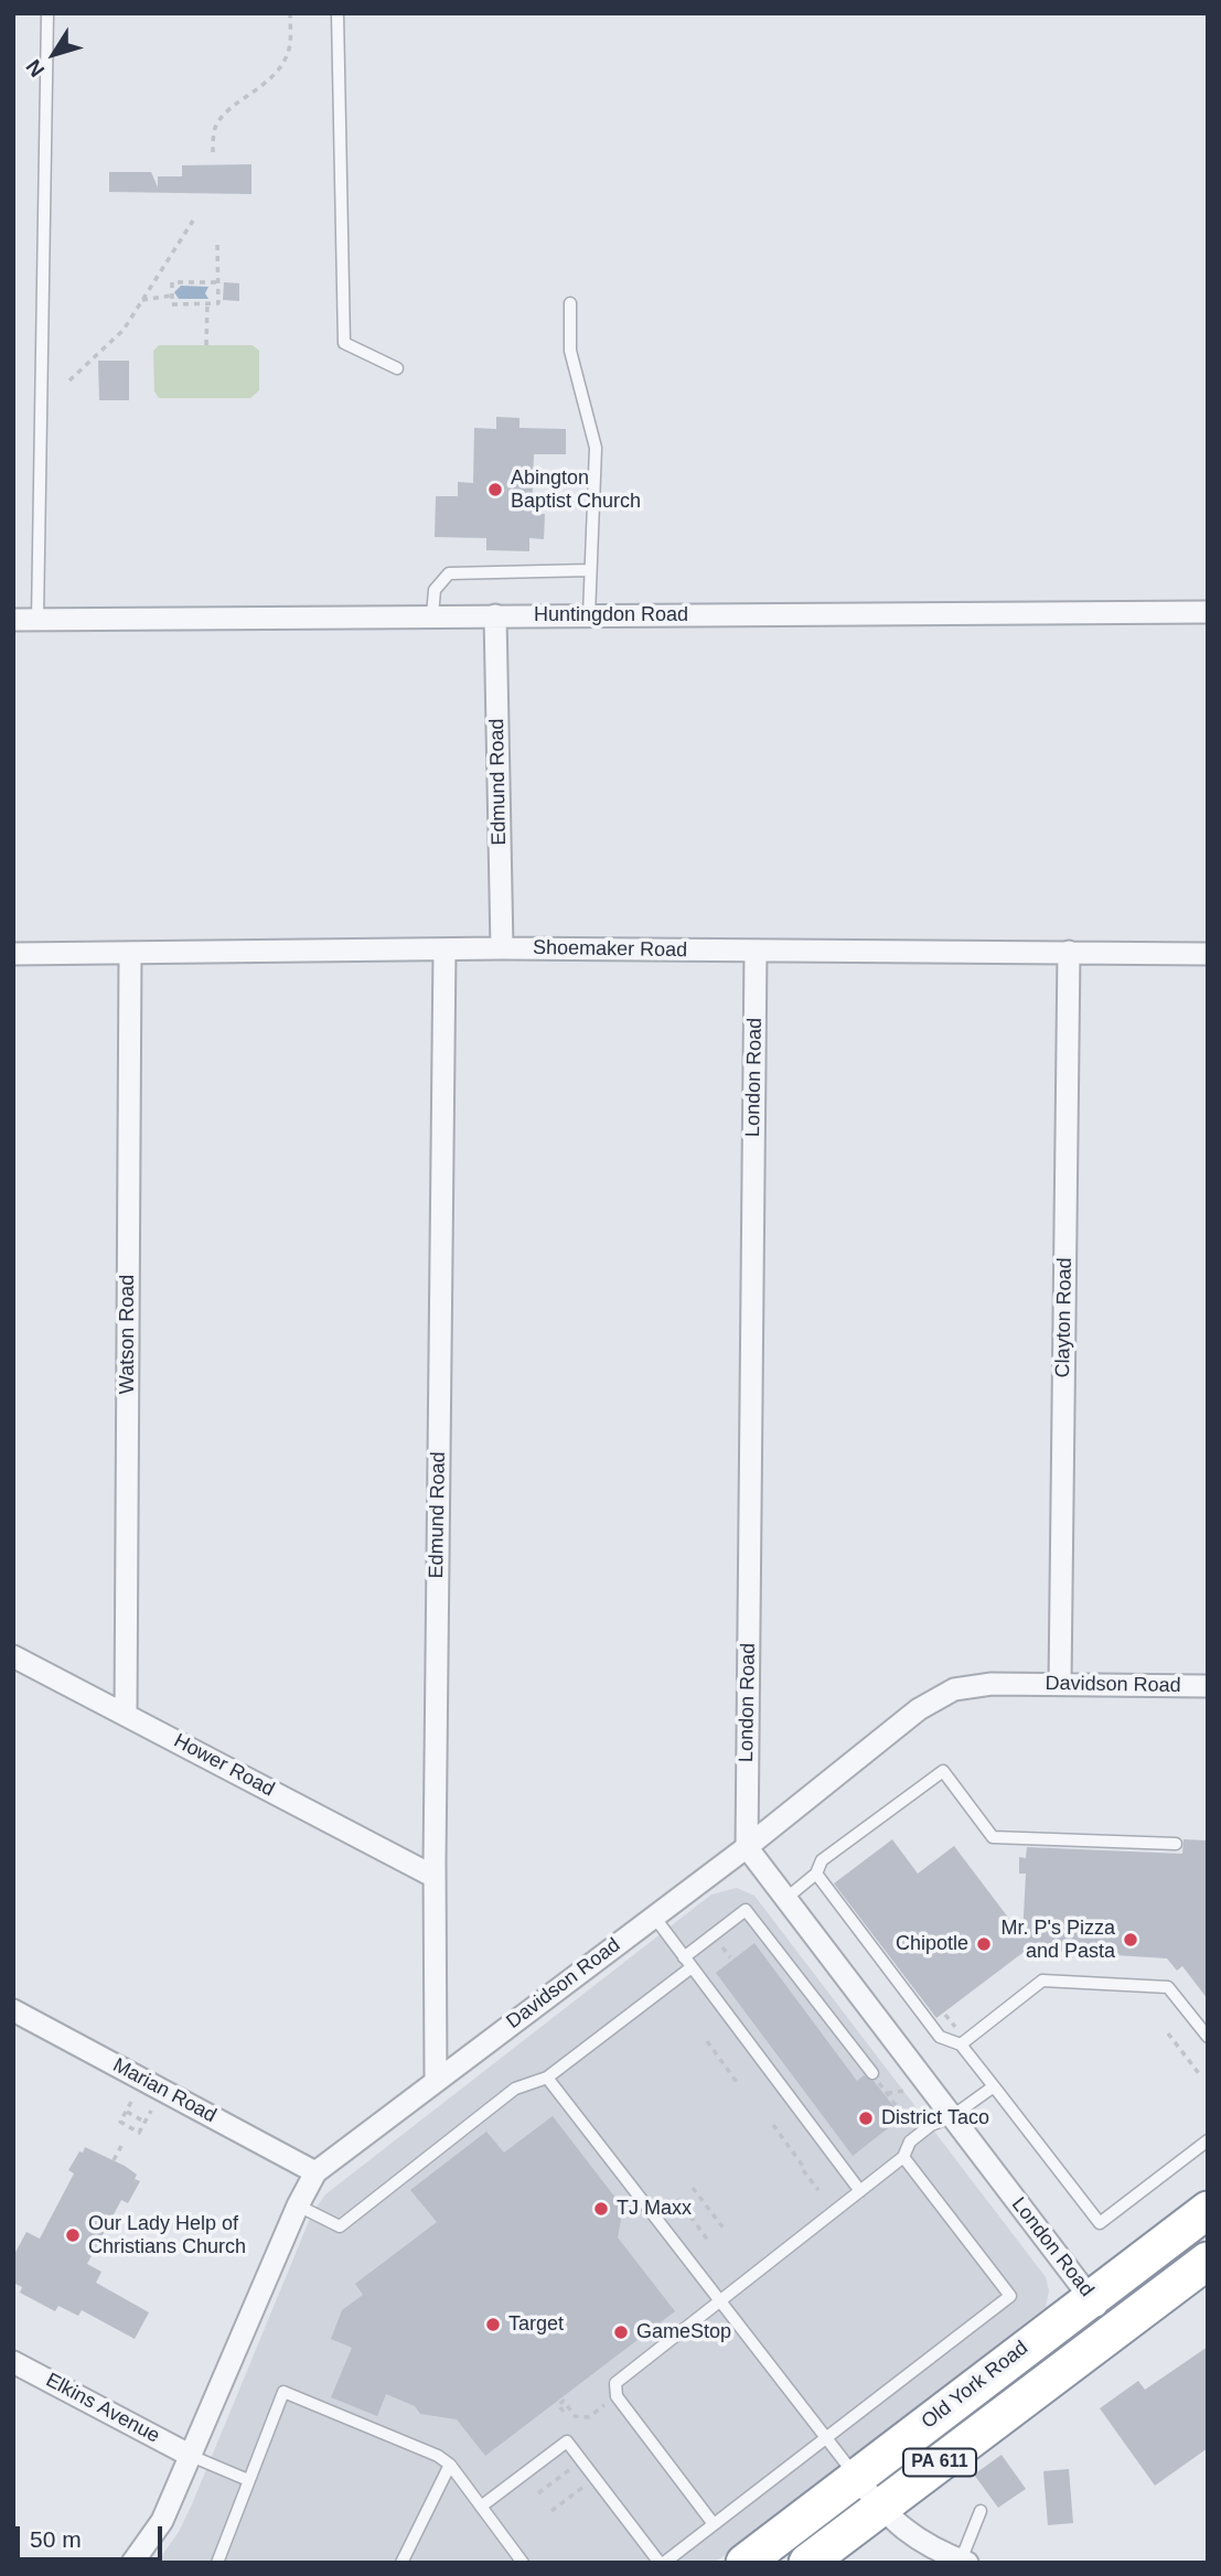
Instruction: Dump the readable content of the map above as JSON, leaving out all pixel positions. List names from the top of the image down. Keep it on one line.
{"streets":{"highway":["Old York Road","PA 611"],"street":["Huntingdon Road","Edmund Road","Shoemaker Road","London Road","Clayton Road","Watson Road","Davidson Road","Hower Road","Marian Road","Elkins Avenue"]},"crossings":[["Huntingdon Road","Edmund Road"],["Edmund Road","Shoemaker Road"],["Edmund Road","Davidson Road"],["Edmund Road","Hower Road"],["Shoemaker Road","London Road"],["Shoemaker Road","Clayton Road"],["Shoemaker Road","Watson Road"],["London Road","Davidson Road"],["London Road","Old York Road"],["Clayton Road","Davidson Road"],["Watson Road","Hower Road"],["Davidson Road","Marian Road"],["Davidson Road","Elkins Avenue"]],"places":["Abington Baptist Church","Mr. P's Pizza and Pasta","Chipotle","District Taco","TJ Maxx","Our Lady Help of Christians Church","Target","GameStop"],"scale_bar":"50 m","north":"bottom left"}
